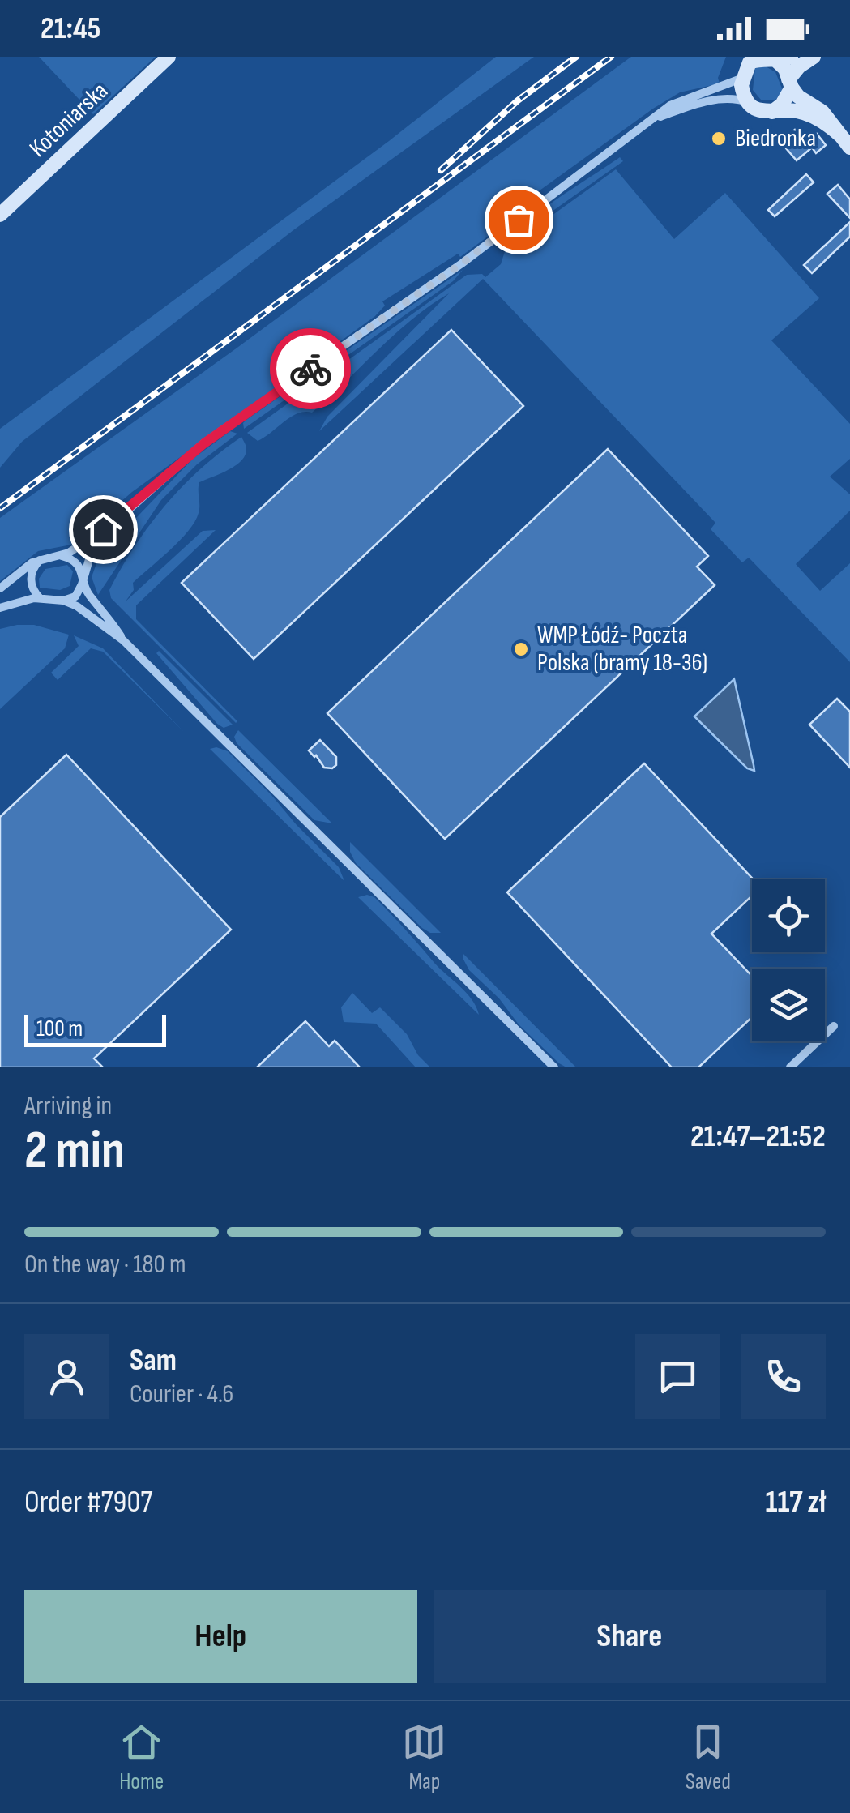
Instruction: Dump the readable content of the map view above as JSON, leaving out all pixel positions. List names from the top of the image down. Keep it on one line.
{"streets":{"street":["Kotoniarska"]},"places":["Biedronka","WMP Łódź- Poczta Polska (bramy 18-36)"],"scale_bar":"100 m","page":{"status":"21:45","scale":"100 m","heading":["2 min","Arriving in","21:47–21:52"],"panel":["Sam","Courier · 4.6","Order #7907","117 zł"],"bar":"On the way · 180 m","buttons":["Help","Share"],"tabs":["Home","Map","Saved"]}}
